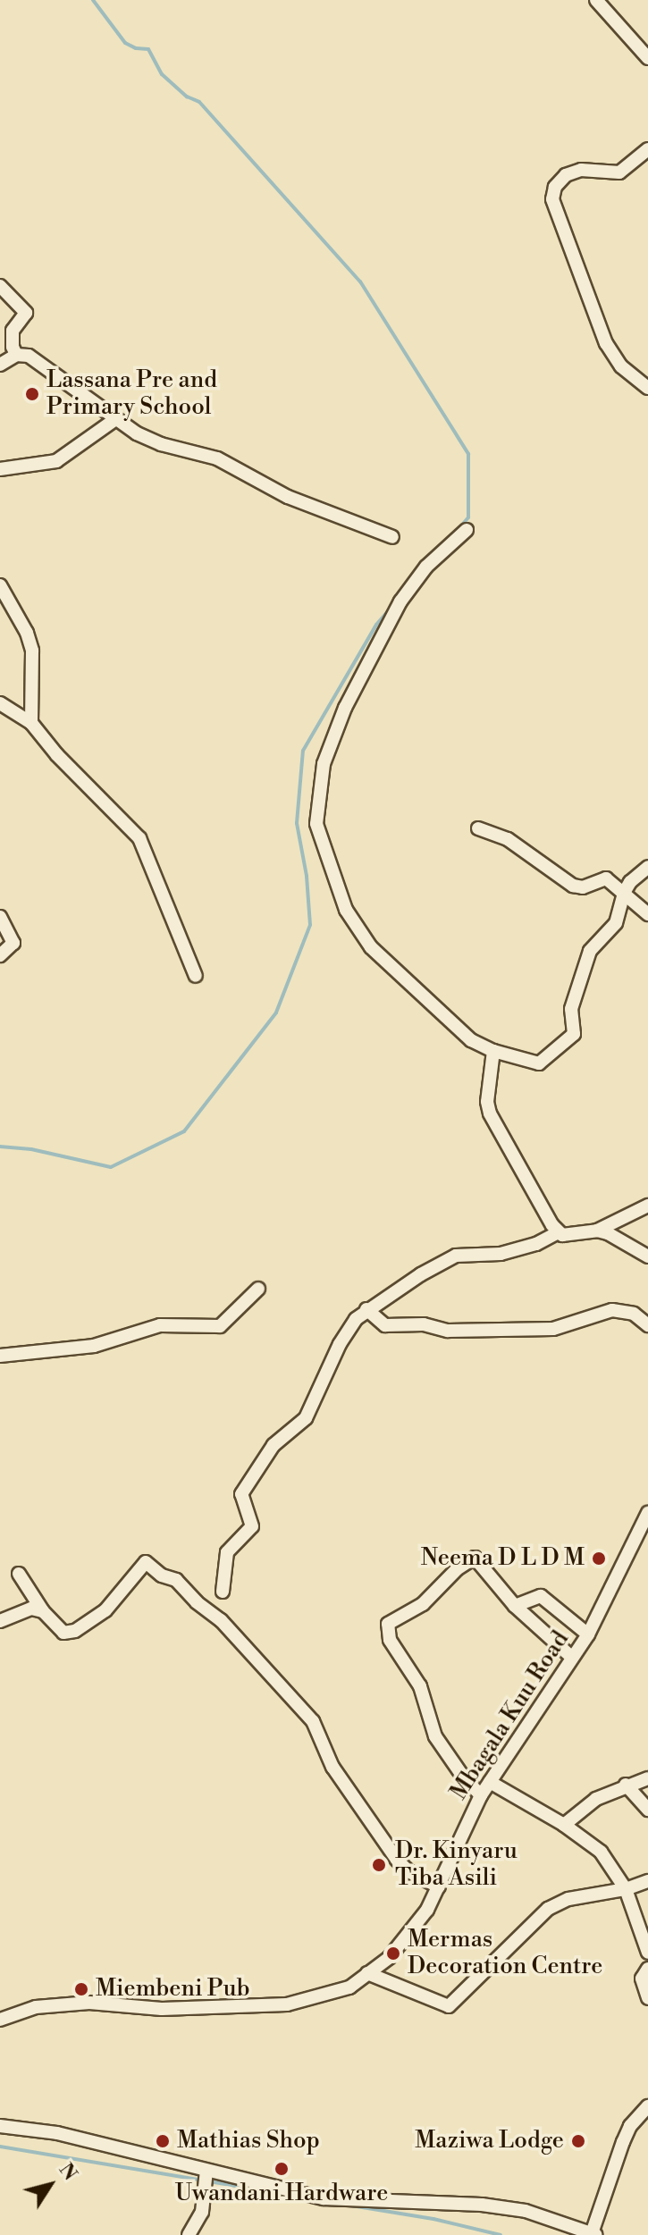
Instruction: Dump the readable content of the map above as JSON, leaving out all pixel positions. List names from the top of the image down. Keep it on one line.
{"streets":{"street":["Mbagala Kuu Road"]},"places":["Lassana Pre and Primary School","Neema D L D M","Dr. Kinyaru Tiba Asili","Mermas Decoration Centre","Miembeni Pub","Mathias Shop","Maziwa Lodge","Uwandani Hardware"],"north":"top right"}
